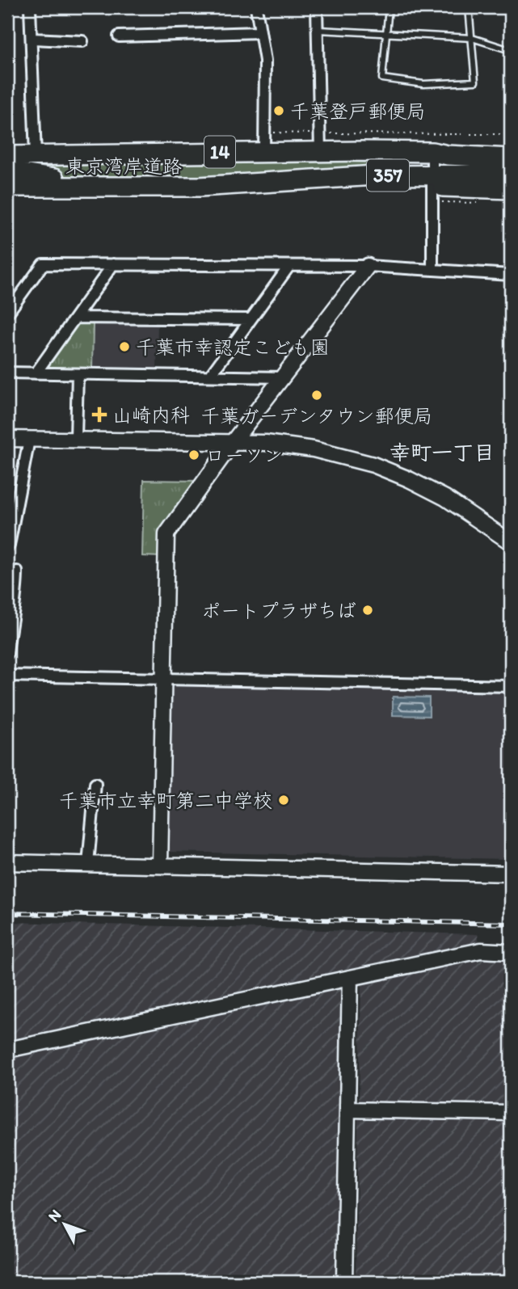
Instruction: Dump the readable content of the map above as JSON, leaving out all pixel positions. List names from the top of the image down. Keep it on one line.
{"streets":{"highway":["14","東京湾岸道路","357"]},"crossings":[["14","東京湾岸道路"],["14","357"],["東京湾岸道路","357"]],"districts":["幸町一丁目"],"places":{"other":["千葉登戸郵便局","千葉市幸認定こども園","千葉ガーデンタウン郵便局","ローソン","ポートプラザちば","千葉市立幸町第二中学校"],"health":["山崎内科"]},"north":"top left"}
